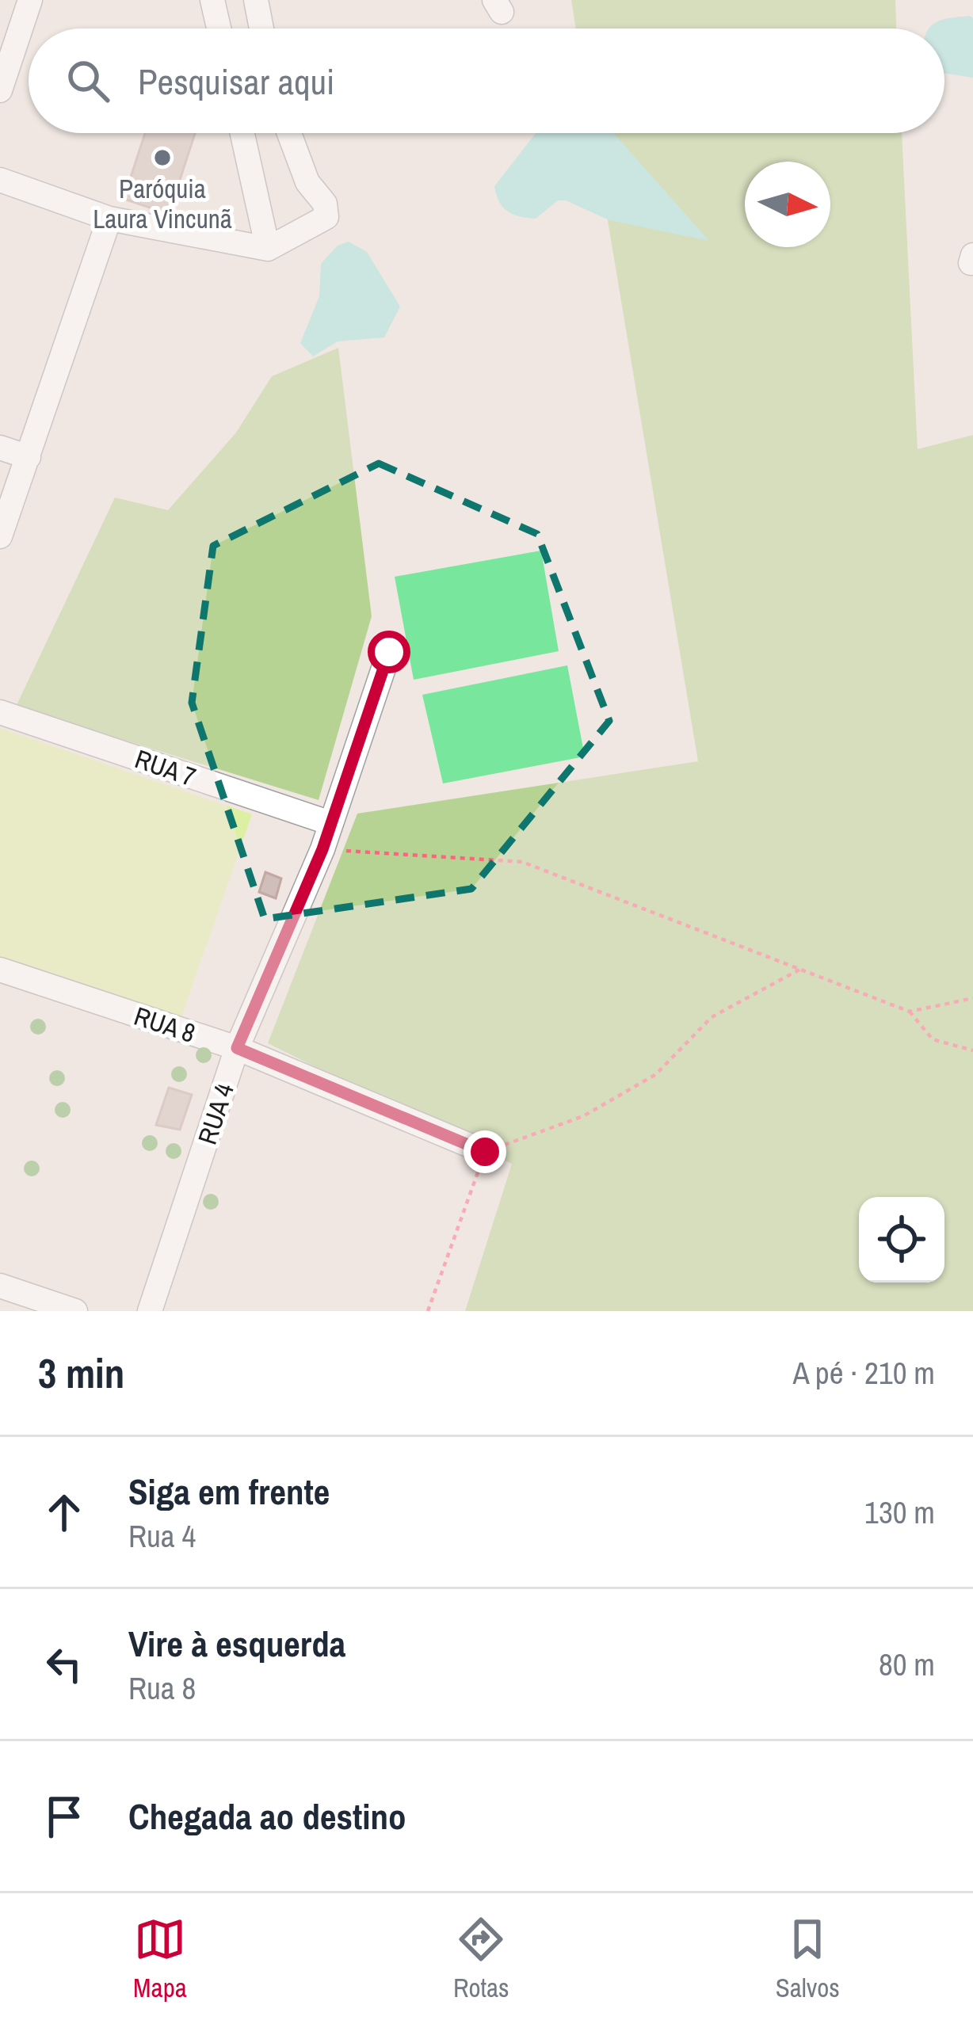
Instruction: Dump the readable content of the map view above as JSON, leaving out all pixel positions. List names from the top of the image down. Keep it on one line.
{"streets":{"street":["RUA 7","RUA 8","RUA 4"]},"crossings":[["RUA 7","RUA 4"],["RUA 8","RUA 4"]],"places":["Paróquia Laura Vincunã"],"north":"right","page":{"search":"Pesquisar aqui","heading":["3 min","A pé · 210 m"],"list":[["Siga em frente","Rua 4","130 m"],["Vire à esquerda","Rua 8","80 m"],"Chegada ao destino"],"nav":["Mapa","Rotas","Salvos"]}}
